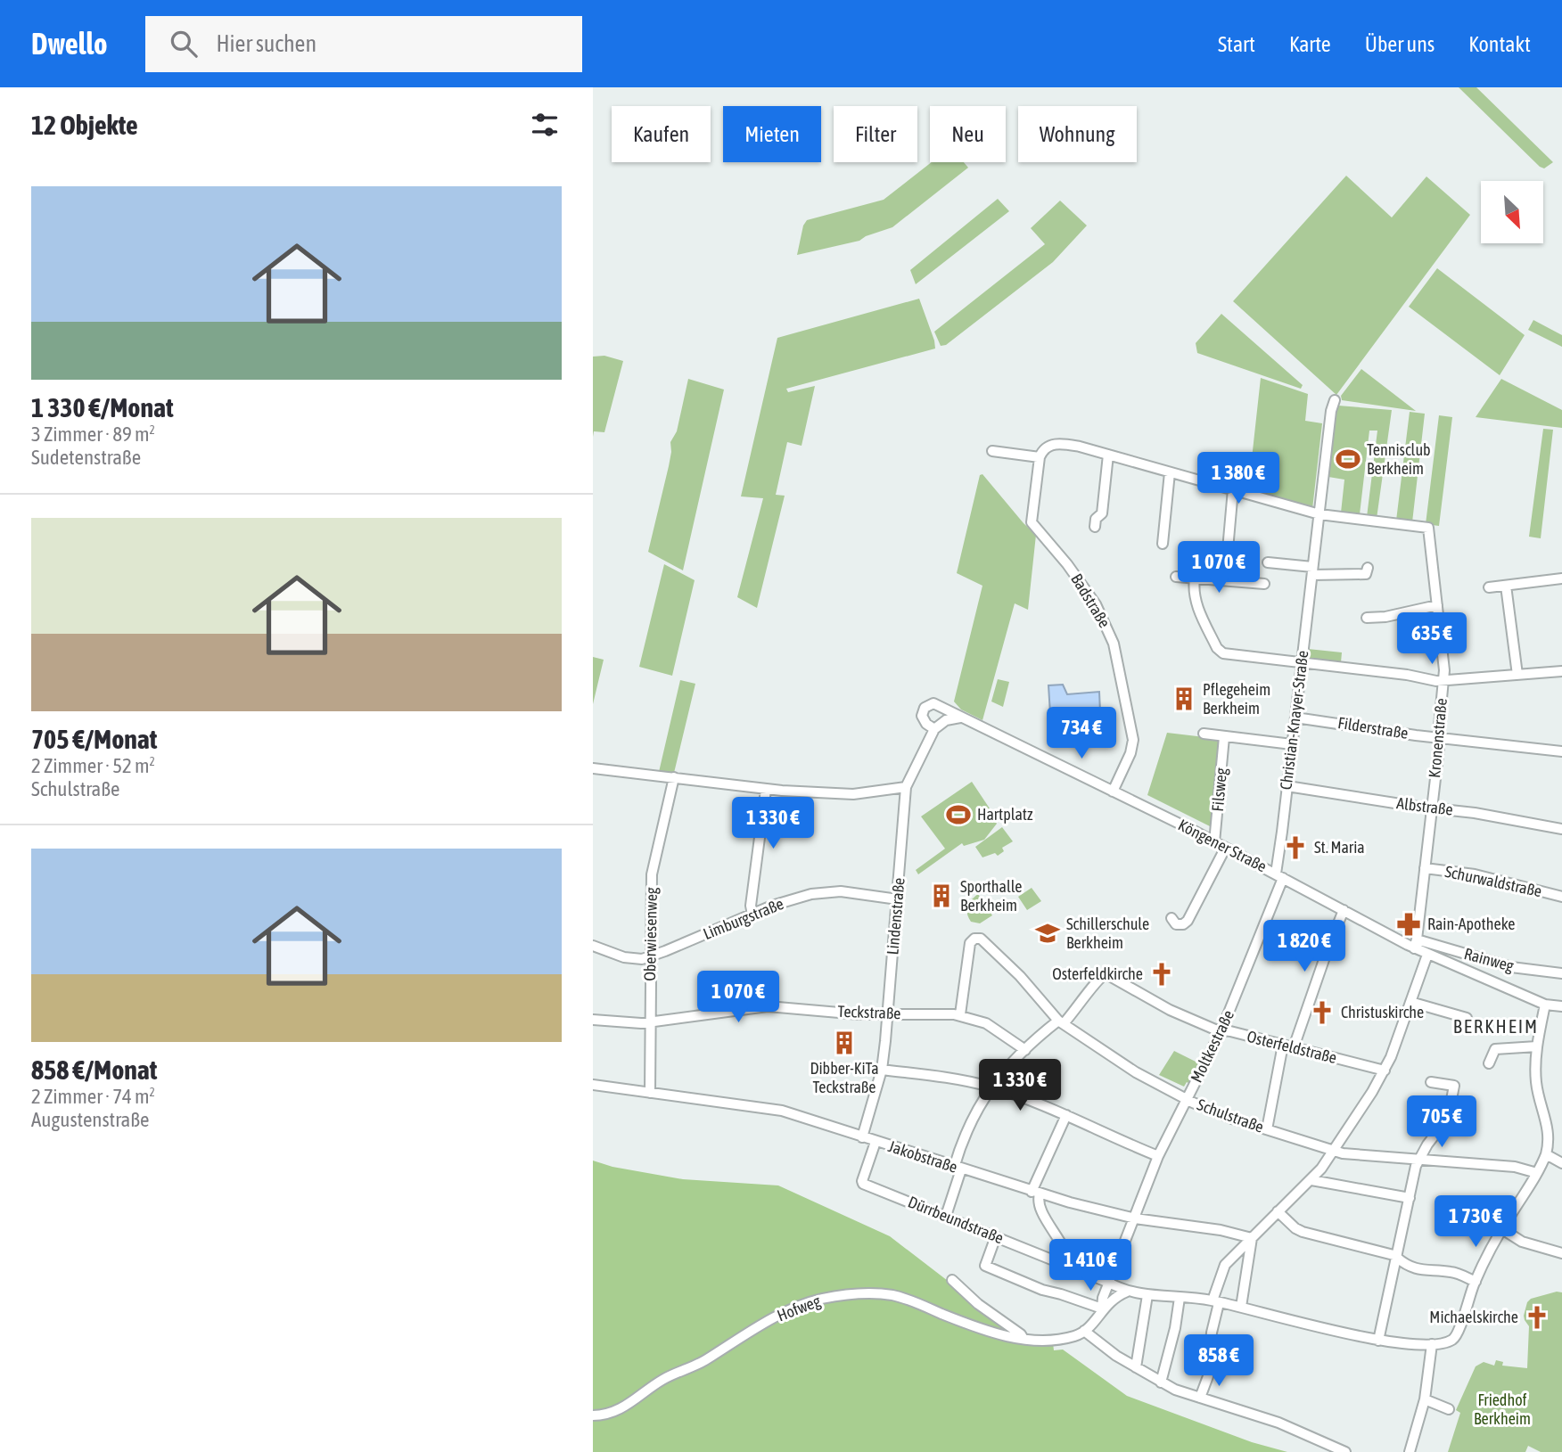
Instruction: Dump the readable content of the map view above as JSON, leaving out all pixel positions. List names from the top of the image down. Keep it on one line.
{"streets":{"street":["Badstraße","Christian-Knayer-Straße","Filderstraße","Kronenstraße","Filsweg","Albstraße","Köngener Straße","Schurwaldstraße","Lindenstraße","Limburgstraße","Oberwiesenweg","Rainweg","Teckstraße","Moltkestraße","Osterfeldstraße","Schulstraße","Jakobstraße","Dürrbeundstraße","Hofweg"]},"crossings":[["Badstraße","Köngener Straße"],["Christian-Knayer-Straße","Filderstraße"],["Christian-Knayer-Straße","Kronenstraße"],["Christian-Knayer-Straße","Albstraße"],["Christian-Knayer-Straße","Köngener Straße"],["Christian-Knayer-Straße","Moltkestraße"],["Filderstraße","Kronenstraße"],["Kronenstraße","Albstraße"],["Kronenstraße","Köngener Straße"],["Kronenstraße","Schurwaldstraße"],["Kronenstraße","Rainweg"],["Filsweg","Köngener Straße"],["Köngener Straße","Lindenstraße"],["Köngener Straße","Rainweg"],["Köngener Straße","Moltkestraße"],["Lindenstraße","Limburgstraße"],["Lindenstraße","Teckstraße"],["Lindenstraße","Jakobstraße"],["Limburgstraße","Oberwiesenweg"],["Oberwiesenweg","Teckstraße"],["Oberwiesenweg","Jakobstraße"],["Teckstraße","Schulstraße"],["Moltkestraße","Osterfeldstraße"],["Moltkestraße","Schulstraße"],["Moltkestraße","Jakobstraße"],["Moltkestraße","Dürrbeundstraße"],["Osterfeldstraße","Schulstraße"],["Jakobstraße","Dürrbeundstraße"]],"districts":["BERKHEIM"],"parks":["Friedhof Berkheim"],"places":{"sports":["Tennisclub Berkheim","Hartplatz"],"building":["Pflegeheim Berkheim","Sporthalle Berkheim","Dibber-KiTa Teckstraße"],"church":["St. Maria","Osterfeldkirche","Christuskirche","Michaelskirche"],"pharmacy":["Rain-Apotheke"],"school or university":["Schillerschule Berkheim"]},"north":"bottom right","page":{"header":"Dwello","search":"Hier suchen","nav":["Start","Karte","Über uns","Kontakt"],"heading":"12 Objekte","chip":["Kaufen","Mieten","Filter","Neu","Wohnung"],"list":[{"name":"1 330 €/Monat","note":"3 Zimmer · 89 m² · Sudetenstraße"},{"name":"705 €/Monat","note":"2 Zimmer · 52 m² · Schulstraße"},{"name":"858 €/Monat","note":"2 Zimmer · 74 m² · Augustenstraße"}],"price":["1 380 €","1 070 €","635 €","734 €","1 330 €","1 820 €","1 070 €","1 330 €","705 €","1 730 €","1 410 €","858 €"]}}
